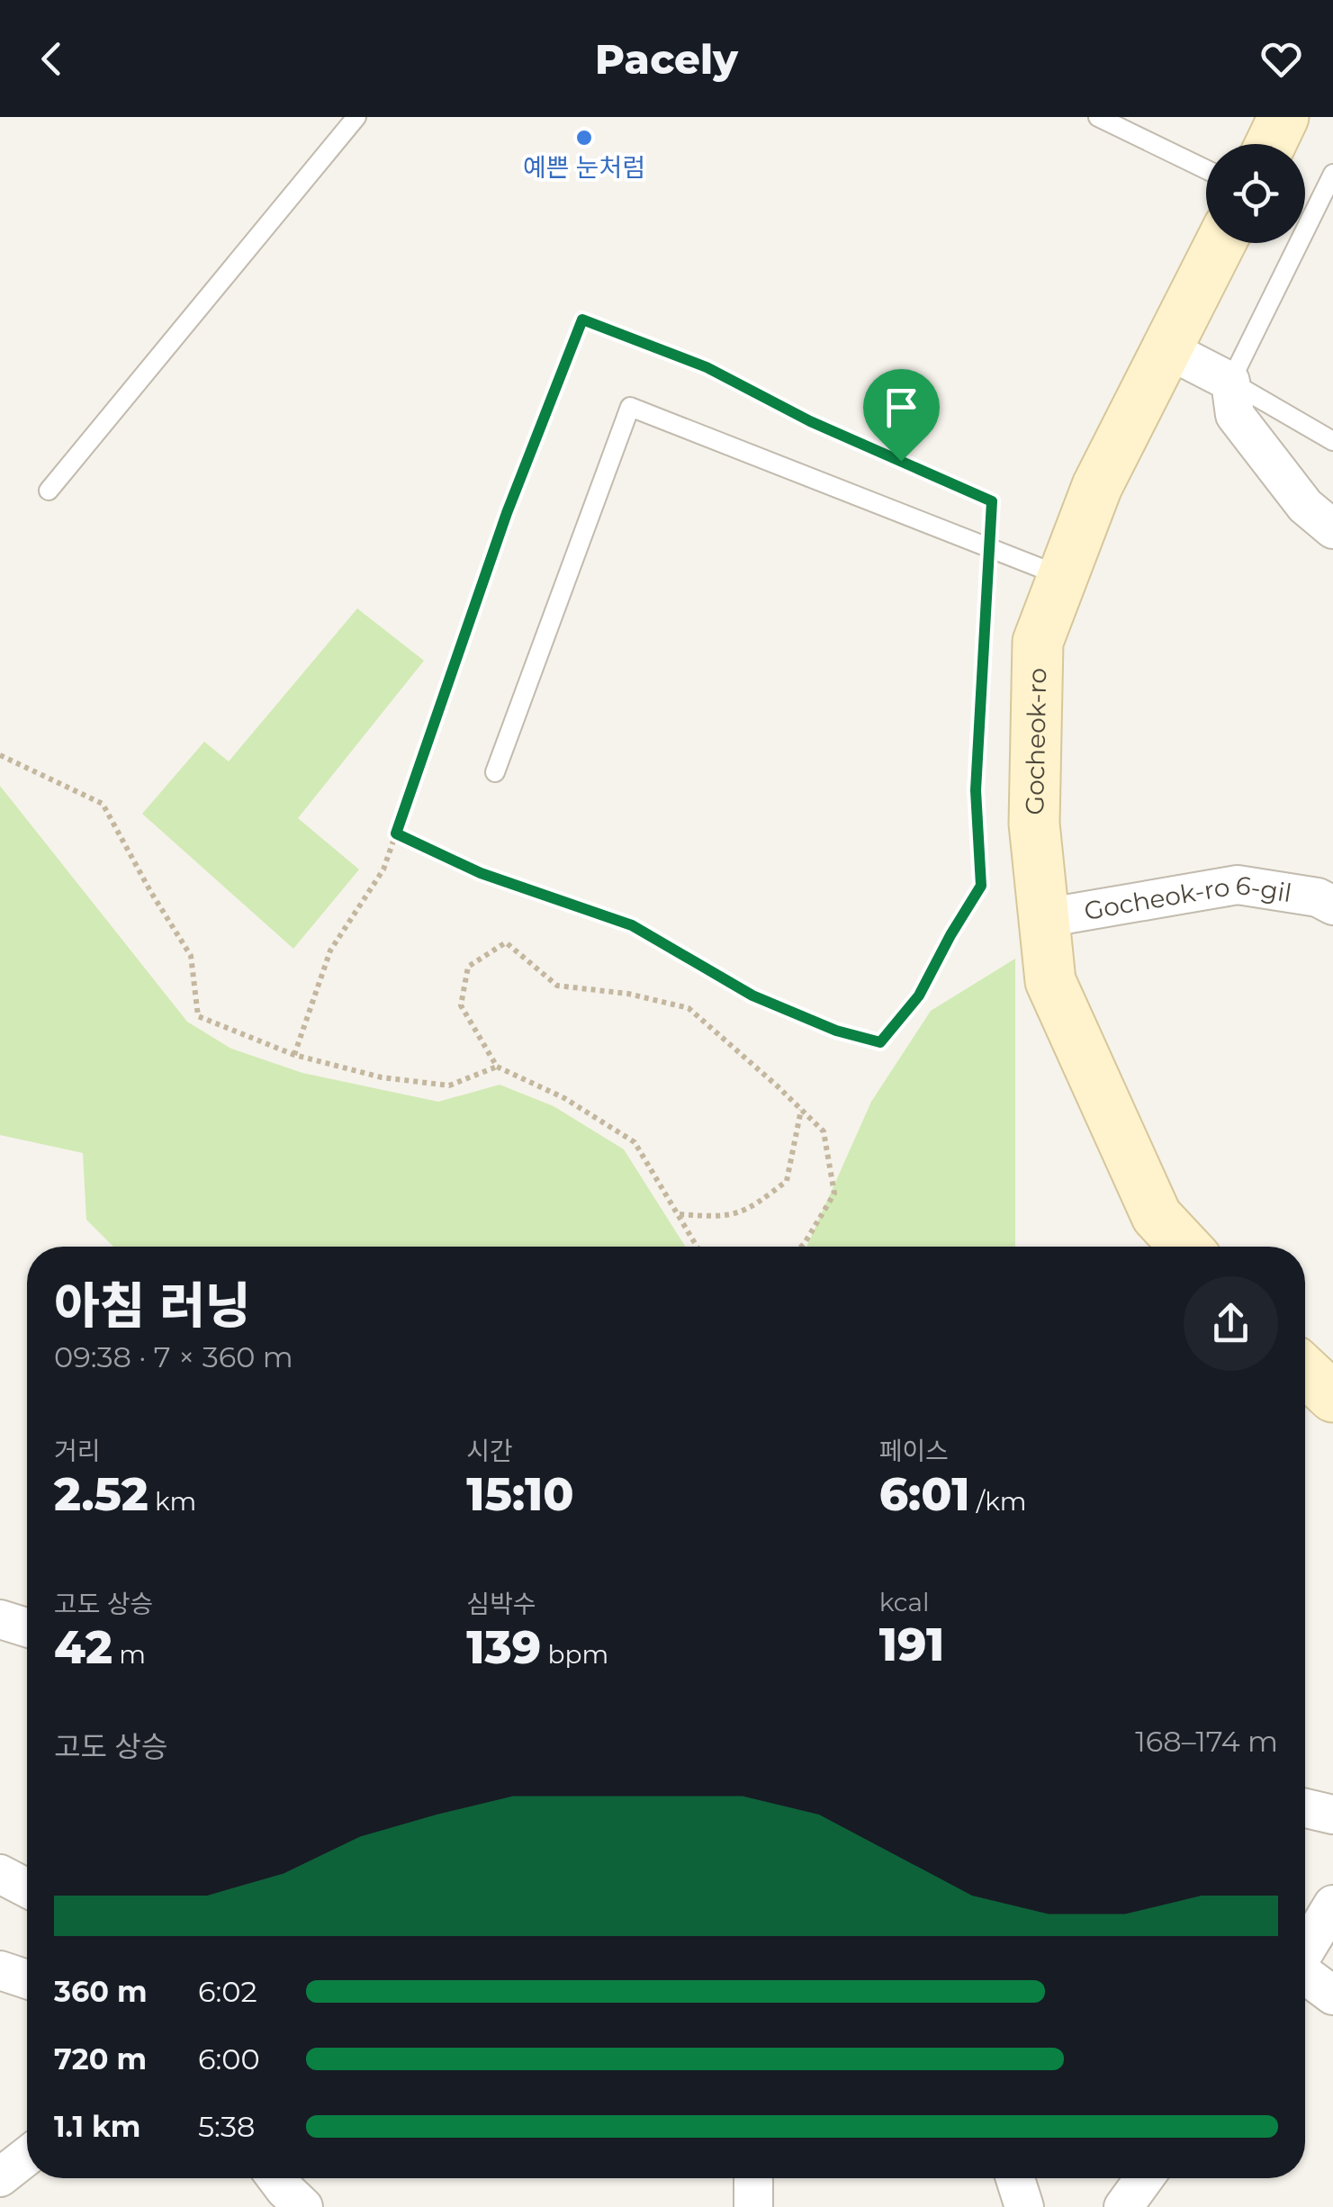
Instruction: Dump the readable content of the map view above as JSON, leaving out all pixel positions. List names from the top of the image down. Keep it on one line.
{"streets":{"main road":["Gocheok-ro"],"street":["Gocheok-ro 6-gil"]},"crossings":[["Gocheok-ro","Gocheok-ro 6-gil"]],"places":["예쁜 눈처럼"],"page":{"header":"Pacely","heading":["아침 러닝","09:38 · 7 × 360 m"],"stats":[["거리","2.52 km"],["시간","15:10"],["페이스","6:01 /km"],["고도 상승","42 m"],["심박수","139 bpm"],["kcal","191"]],"chart":["고도 상승","168–174 m"],"list":[{"name":"360 m","note":"6:02"},{"name":"720 m","note":"6:00"},{"name":"1.1 km","note":"5:38"}]}}
